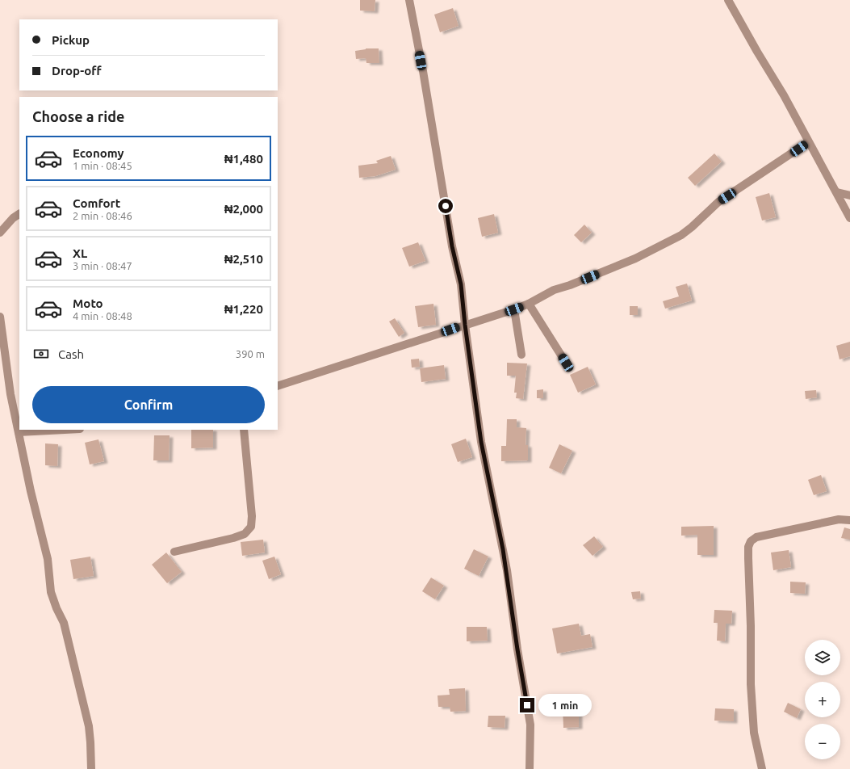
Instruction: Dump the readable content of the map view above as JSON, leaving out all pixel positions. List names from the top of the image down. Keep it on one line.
{"page":{"banner":["Pickup","Drop-off"],"heading":"Choose a ride","list":[{"name":"Economy","note":"1 min · 08:45","value":"₦1,480"},{"name":"Comfort","note":"2 min · 08:46","value":"₦2,000"},{"name":"XL","note":"3 min · 08:47","value":"₦2,510"},{"name":"Moto","note":"4 min · 08:48","value":"₦1,220"}],"pay":["Cash","390 m"],"buttons":"Confirm","map_buttons":["+","−"],"bubble":"1 min"}}
